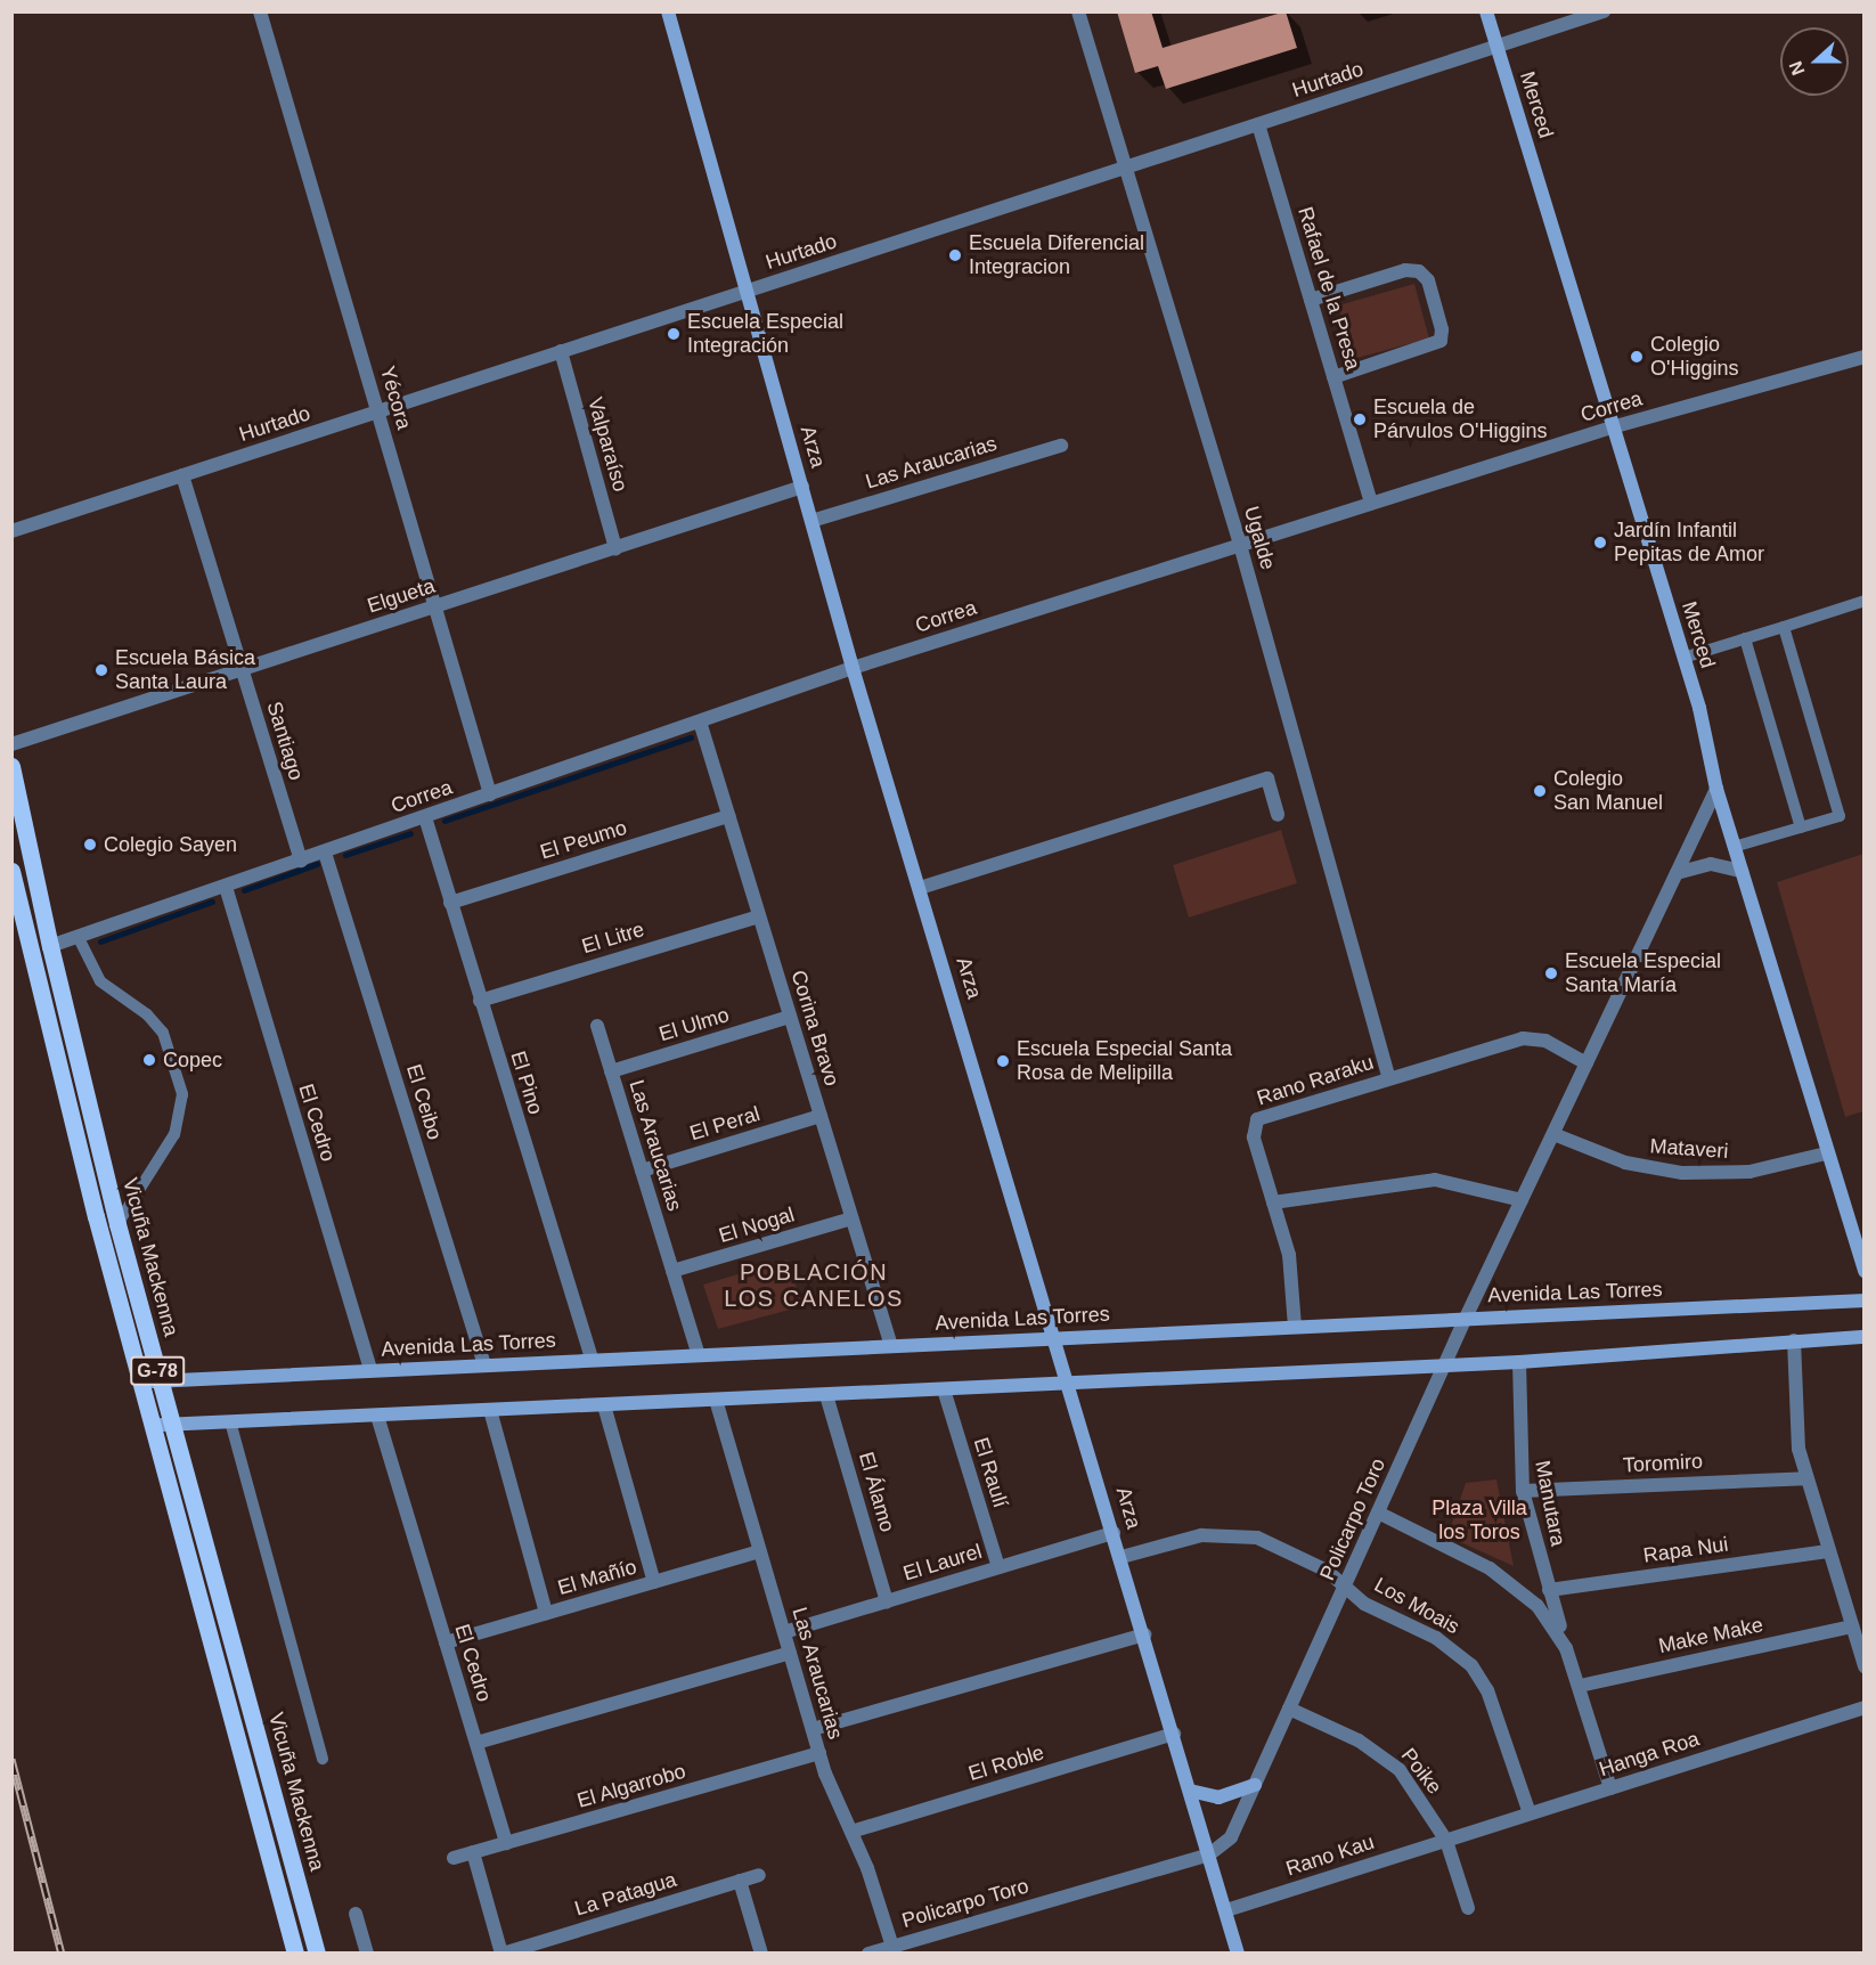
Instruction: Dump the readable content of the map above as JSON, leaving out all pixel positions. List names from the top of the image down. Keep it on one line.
{"streets":{"main road":["Merced","Arza","Vicuña Mackenna","Avenida Las Torres","G-78"],"street":["Hurtado","Rafael de la Presa","Yécora","Correa","Valparaíso","Las Araucarias","Ugalde","Elgueta","Santiago","El Peumo","El Litre","El Ulmo","Corina Bravo","Rano Raraku","El Pino","El Ceibo","El Cedro","El Peral","Mataveri","El Nogal","Toromiro","El Raulí","El Álamo","Manutara","Policarpo Toro","Rapa Nui","El Laurel","El Mañío","Los Moais","Make Make","Hanga Roa","El Roble","Poike","El Algarrobo","Rano Kau","La Patagua"]},"crossings":[["Hurtado","Merced"],["Hurtado","Rafael de la Presa"],["Hurtado","Yécora"],["Hurtado","Valparaíso"],["Hurtado","Arza"],["Hurtado","Ugalde"],["Hurtado","Santiago"],["Merced","Correa"],["Merced","Mataveri"],["Merced","Policarpo Toro"],["Rafael de la Presa","Correa"],["Yécora","Correa"],["Yécora","Elgueta"],["Correa","Arza"],["Correa","Ugalde"],["Correa","Santiago"],["Correa","Corina Bravo"],["Correa","El Pino"],["Correa","El Ceibo"],["Correa","El Cedro"],["Correa","Vicuña Mackenna"],["Valparaíso","Elgueta"],["Arza","Las Araucarias"],["Arza","Elgueta"],["Arza","Avenida Las Torres"],["Arza","Policarpo Toro"],["Arza","El Laurel"],["Arza","Los Moais"],["Arza","El Roble"],["Arza","Rano Kau"],["Las Araucarias","El Ulmo"],["Las Araucarias","El Peral"],["Las Araucarias","El Nogal"],["Las Araucarias","Avenida Las Torres"],["Las Araucarias","Policarpo Toro"],["Las Araucarias","El Laurel"],["Las Araucarias","El Mañío"],["Las Araucarias","El Roble"],["Las Araucarias","El Algarrobo"],["Ugalde","Rano Raraku"],["Elgueta","Santiago"],["El Peumo","Corina Bravo"],["El Peumo","El Pino"],["El Litre","Corina Bravo"],["El Litre","El Pino"],["El Ulmo","Corina Bravo"],["Corina Bravo","El Peral"],["Corina Bravo","El Nogal"],["Corina Bravo","Avenida Las Torres"],["Rano Raraku","Avenida Las Torres"],["Rano Raraku","Policarpo Toro"],["El Pino","Avenida Las Torres"],["El Ceibo","Avenida Las Torres"],["El Cedro","Avenida Las Torres"],["El Cedro","El Mañío"],["El Cedro","El Algarrobo"],["Mataveri","Policarpo Toro"],["Vicuña Mackenna","Avenida Las Torres"],["Avenida Las Torres","Policarpo Toro"],["Toromiro","Manutara"],["El Raulí","El Laurel"],["El Álamo","El Laurel"],["Manutara","Policarpo Toro"],["Manutara","Rapa Nui"],["Manutara","Make Make"],["Manutara","Hanga Roa"],["Policarpo Toro","Los Moais"],["Policarpo Toro","Poike"],["Los Moais","Hanga Roa"],["Hanga Roa","Poike"],["Hanga Roa","Rano Kau"],["Poike","Rano Kau"]],"districts":["POBLACIÓN LOS CANELOS"],"parks":["Plaza Villa los Toros"],"places":["Escuela Diferencial Integracion","Escuela Especial Integración","Colegio O'Higgins","Escuela de Párvulos O'Higgins","Jardín Infantil Pepitas de Amor","Escuela Básica Santa Laura","Colegio San Manuel","Colegio Sayen","Escuela Especial Santa María","Copec","Escuela Especial Santa Rosa de Melipilla"],"north":"left"}
